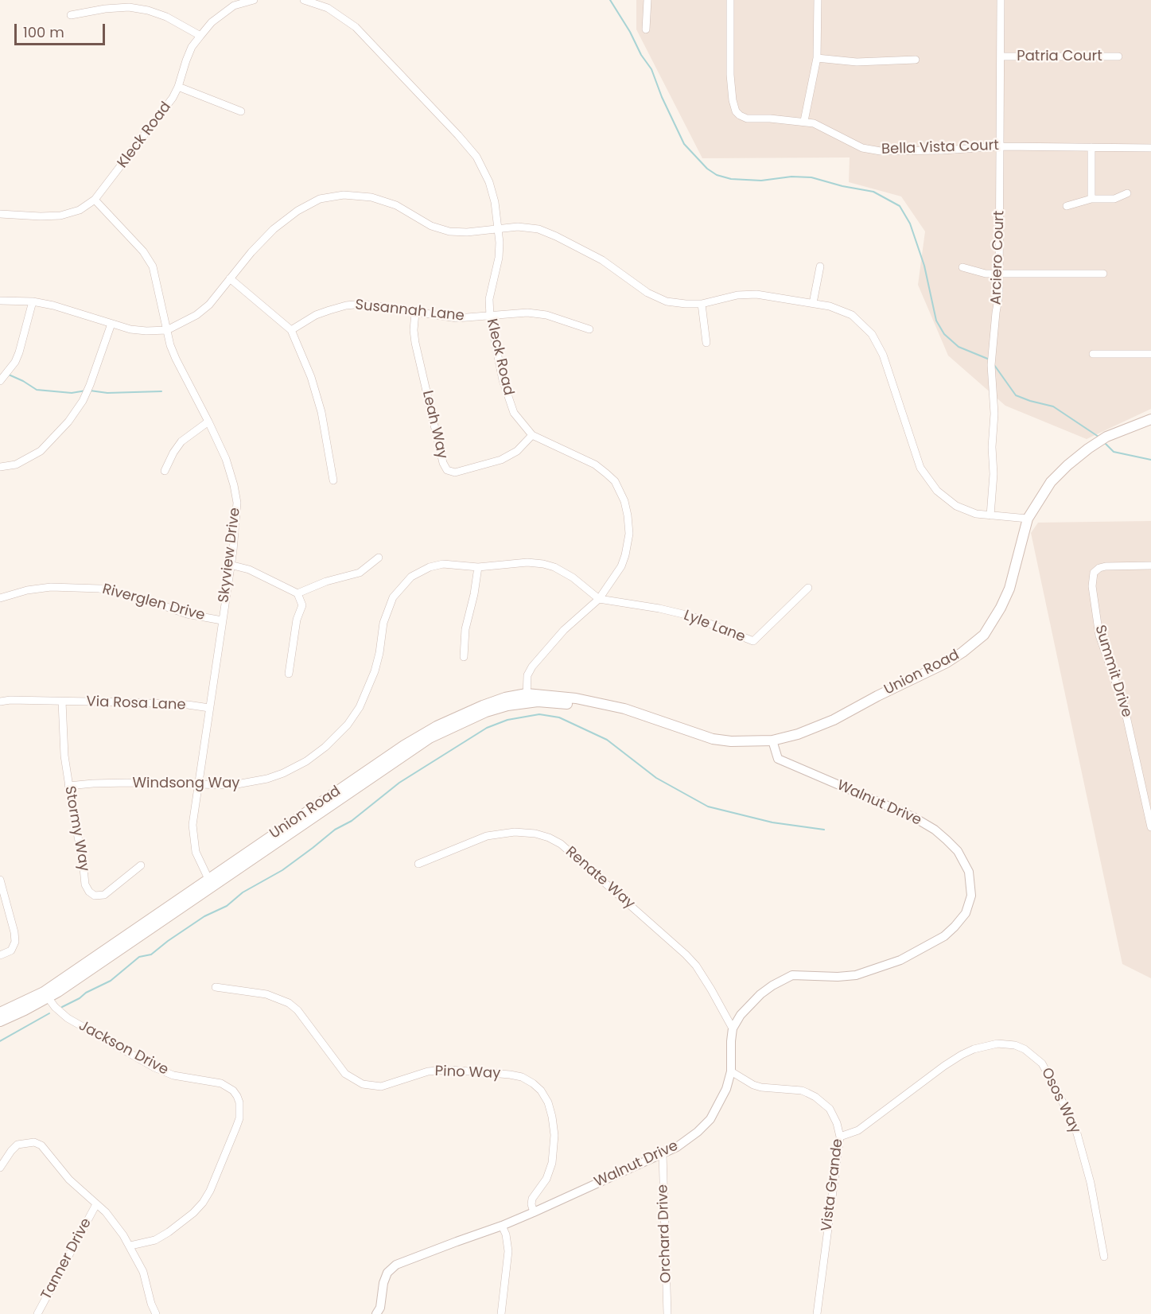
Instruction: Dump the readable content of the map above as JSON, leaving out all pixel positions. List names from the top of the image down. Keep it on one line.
{"streets":{"main road":["Union Road"],"street":["Patria Court","Kleck Road","Bella Vista Court","Arciero Court","Susannah Lane","Leah Way","Skyview Drive","Riverglen Drive","Lyle Lane","Summit Drive","Via Rosa Lane","Windsong Way","Walnut Drive","Stormy Way","Renate Way","Jackson Drive","Pino Way","Osos Way","Vista Grande","Orchard Drive","Tanner Drive"]},"crossings":[["Patria Court","Arciero Court"],["Kleck Road","Susannah Lane"],["Kleck Road","Leah Way"],["Kleck Road","Skyview Drive"],["Kleck Road","Lyle Lane"],["Kleck Road","Union Road"],["Kleck Road","Windsong Way"],["Bella Vista Court","Arciero Court"],["Susannah Lane","Leah Way"],["Skyview Drive","Riverglen Drive"],["Skyview Drive","Union Road"],["Skyview Drive","Via Rosa Lane"],["Skyview Drive","Windsong Way"],["Lyle Lane","Windsong Way"],["Union Road","Walnut Drive"],["Union Road","Jackson Drive"],["Via Rosa Lane","Stormy Way"],["Windsong Way","Stormy Way"],["Walnut Drive","Renate Way"],["Walnut Drive","Pino Way"],["Walnut Drive","Vista Grande"],["Walnut Drive","Orchard Drive"],["Osos Way","Vista Grande"]],"scale_bar":"100 m"}
